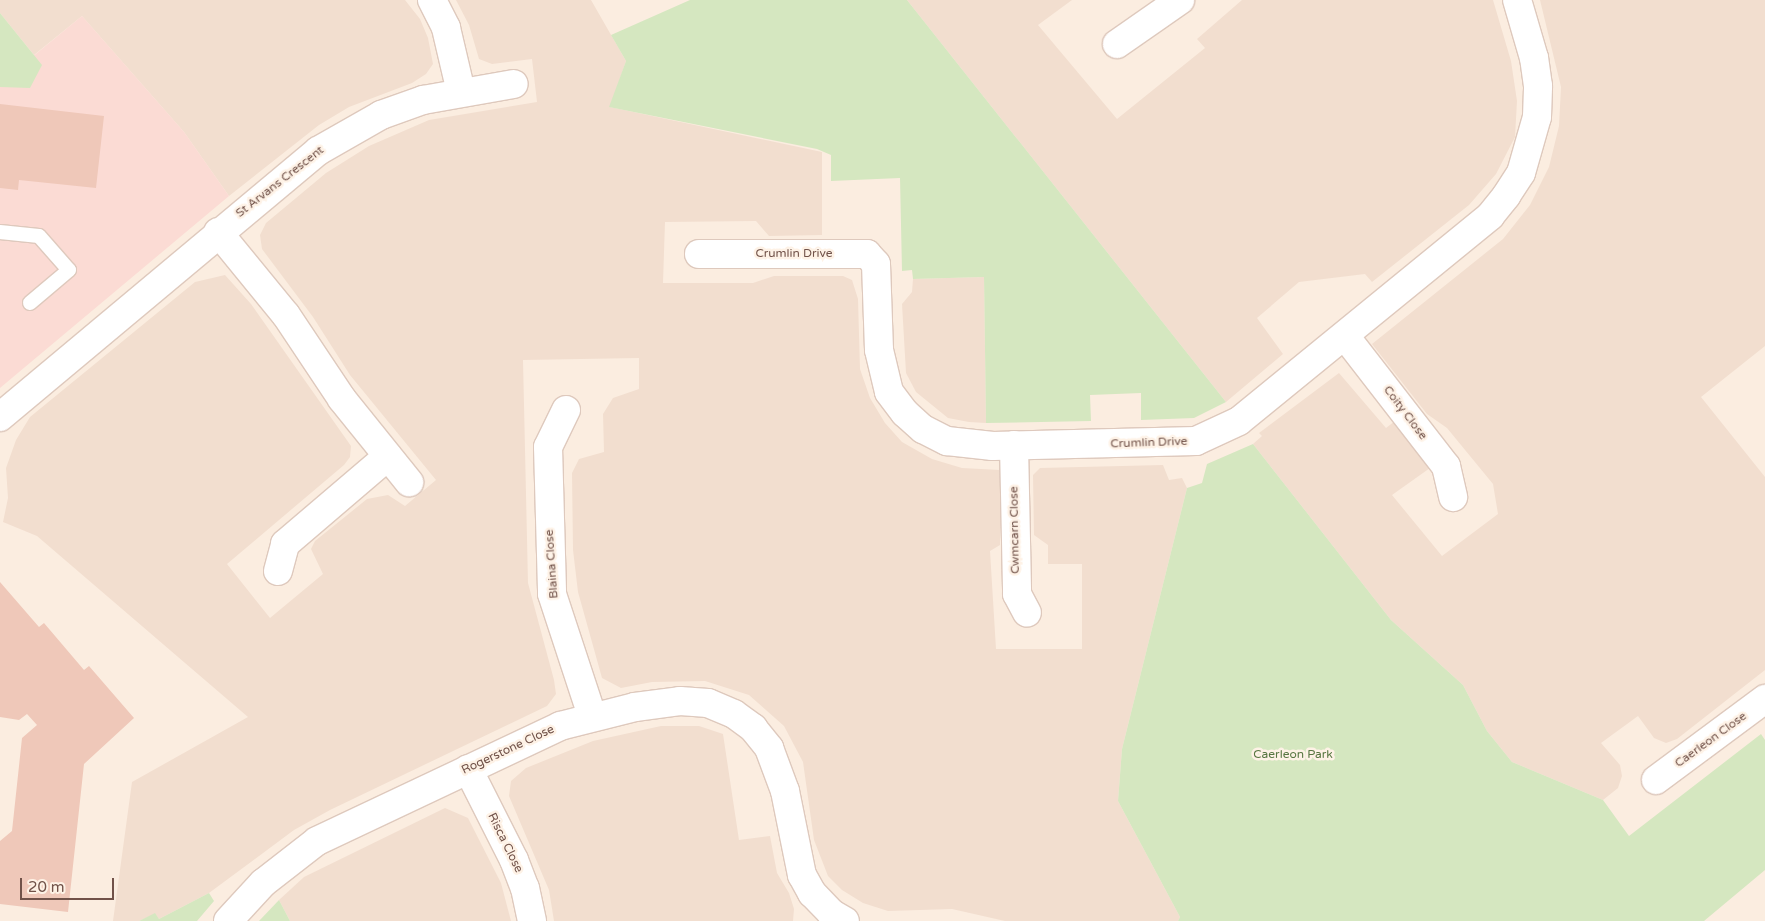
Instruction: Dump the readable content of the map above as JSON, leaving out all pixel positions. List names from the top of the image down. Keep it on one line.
{"streets":{"street":["St Arvans Crescent","Crumlin Drive","Coity Close","Cwmcarn Close","Blaina Close","Caerleon Close","Rogerstone Close","Risca Close"]},"crossings":[["Crumlin Drive","Coity Close"],["Crumlin Drive","Cwmcarn Close"],["Blaina Close","Rogerstone Close"],["Rogerstone Close","Risca Close"]],"parks":["Caerleon Park"],"scale_bar":"20 m"}
